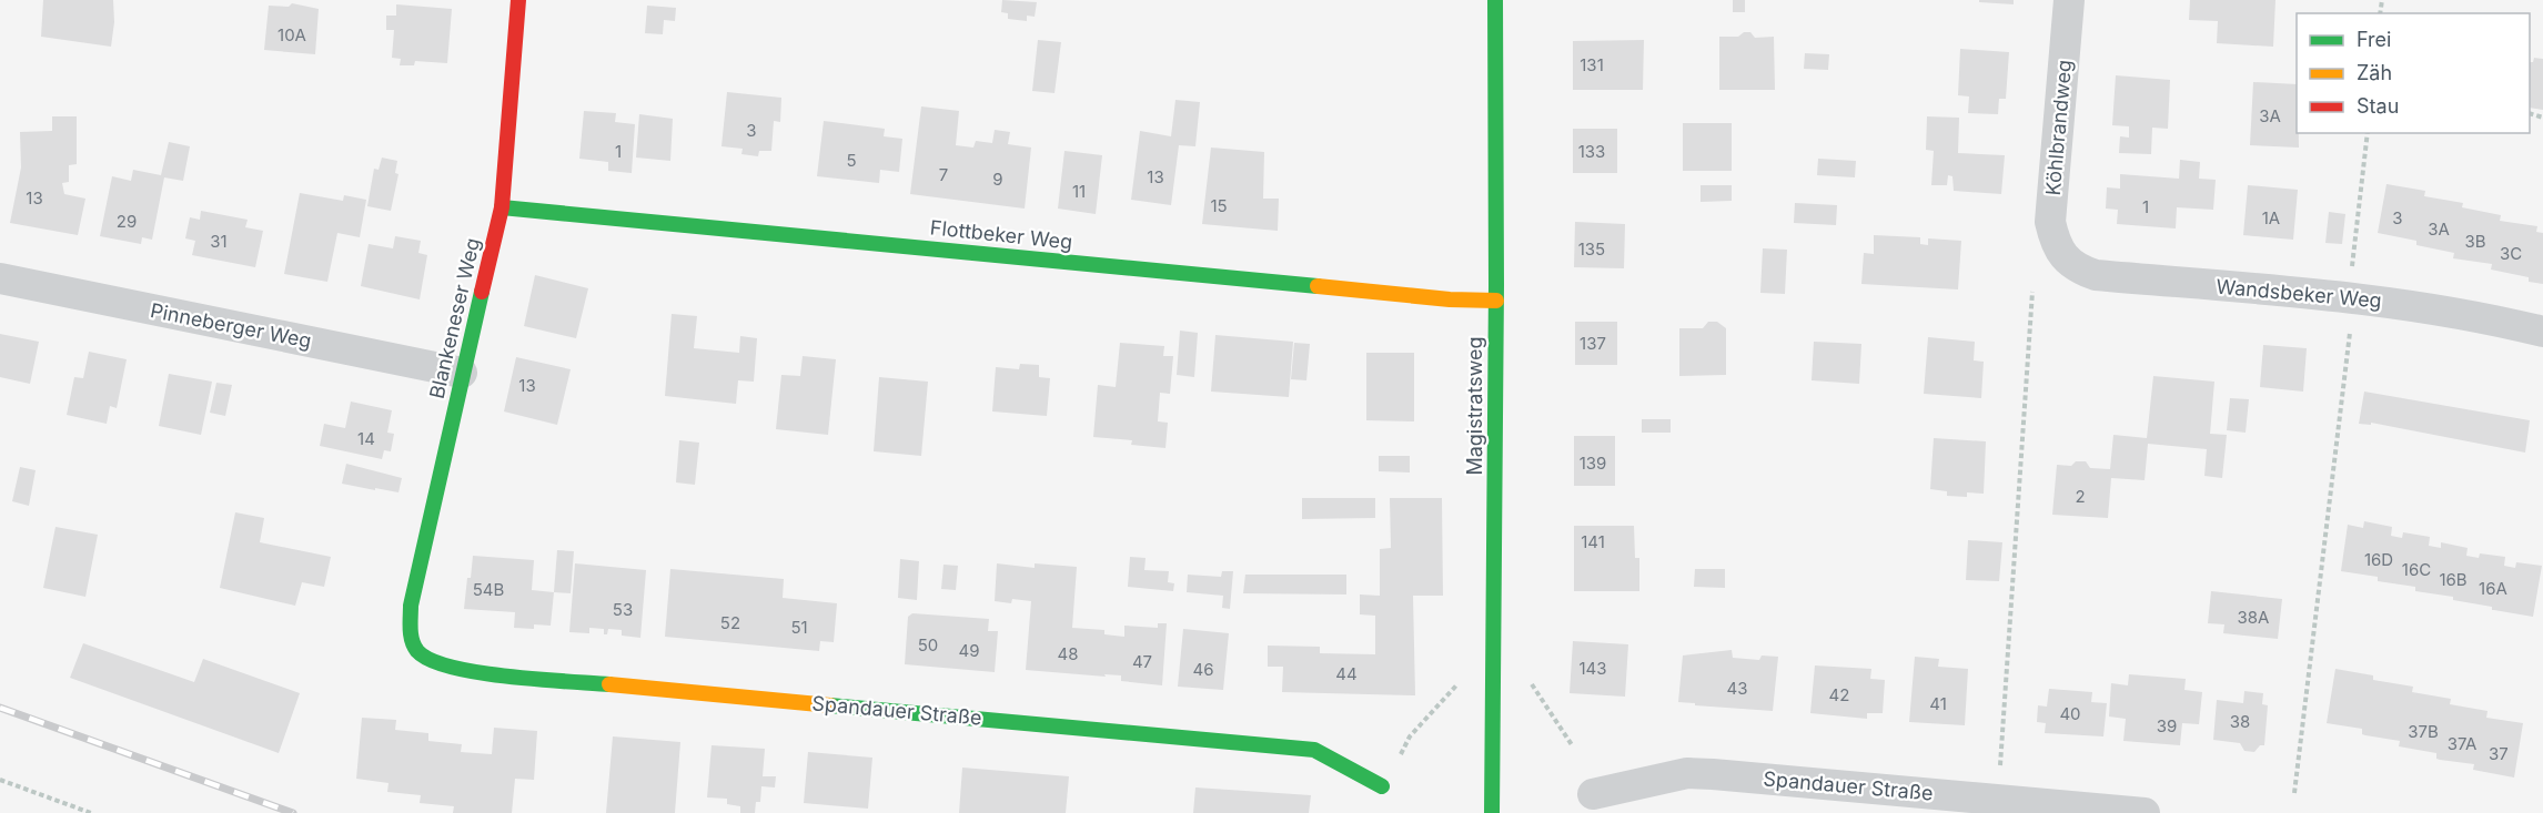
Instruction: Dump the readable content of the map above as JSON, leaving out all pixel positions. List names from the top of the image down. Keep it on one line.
{"streets":{"street":["Köhlbrandweg","Flottbeker Weg","Wandsbeker Weg","Blankeneser Weg","Pinneberger Weg","Magistratsweg","Spandauer Straße"]},"crossings":[["Köhlbrandweg","Wandsbeker Weg"],["Flottbeker Weg","Blankeneser Weg"],["Flottbeker Weg","Magistratsweg"],["Blankeneser Weg","Pinneberger Weg"],["Blankeneser Weg","Spandauer Straße"]],"house_numbers":["10A","131","3A","3","1","133","5","7","13","9","11","13","15","1","1A","3","29","3A","31","3B","135","3C","137","13","14","139","2","141","16D","16C","16B","16A","54B","53","38A","52","51","50","49","48","47","143","46","44","43","42","41","40","38","39","37B","37A","37"],"legend":["Frei","Zäh","Stau"]}
